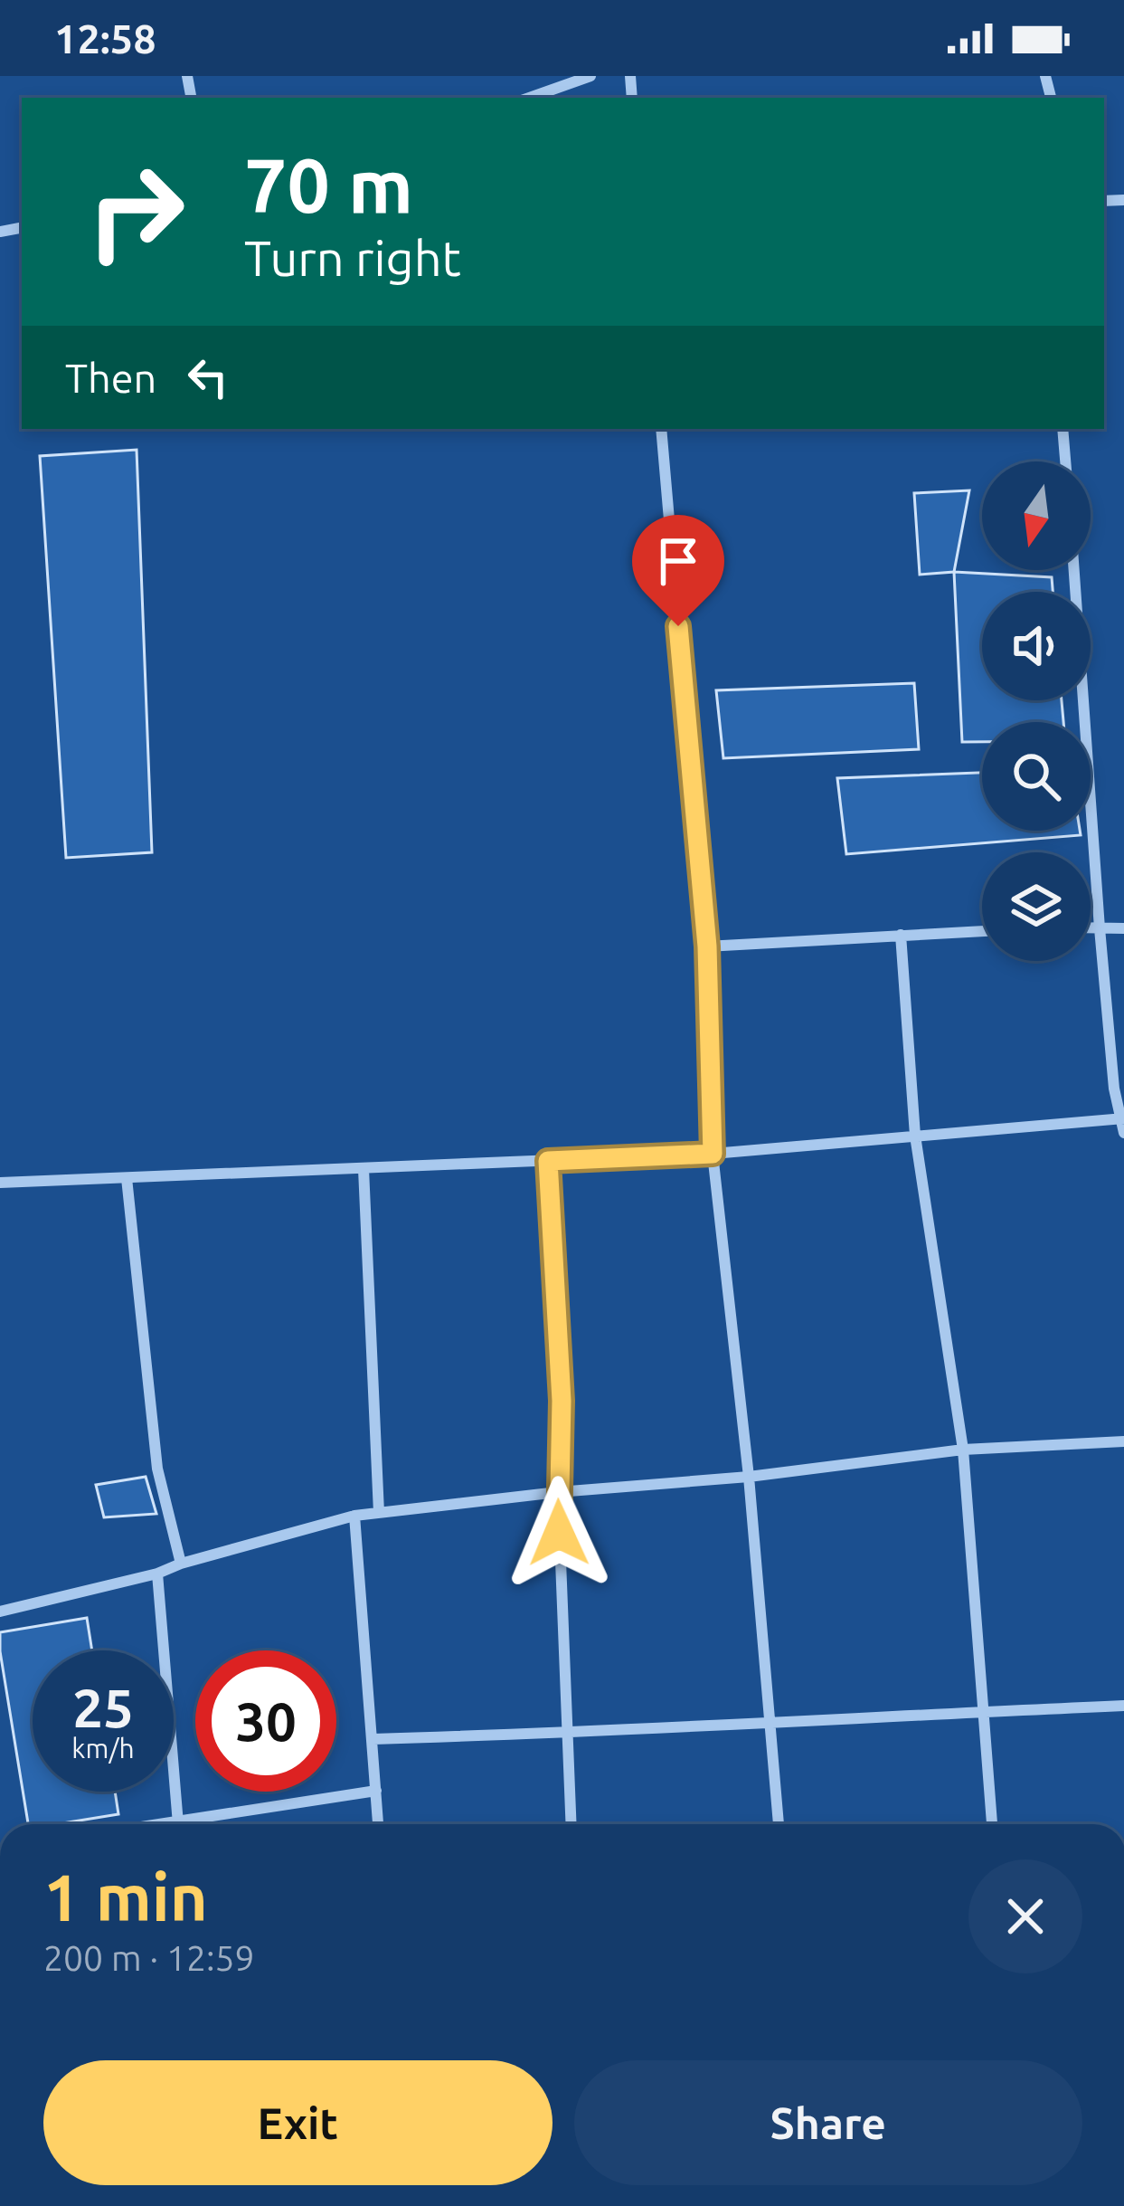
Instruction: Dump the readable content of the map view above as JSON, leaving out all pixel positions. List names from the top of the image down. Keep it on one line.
{"north":"bottom","page":{"status":"12:58","turn":["70 m","Turn right"],"then":"Then","speed":"25 km/h","limit":"30","heading":["1 min","200 m · 12:59"],"buttons":["Exit","Share"]}}
